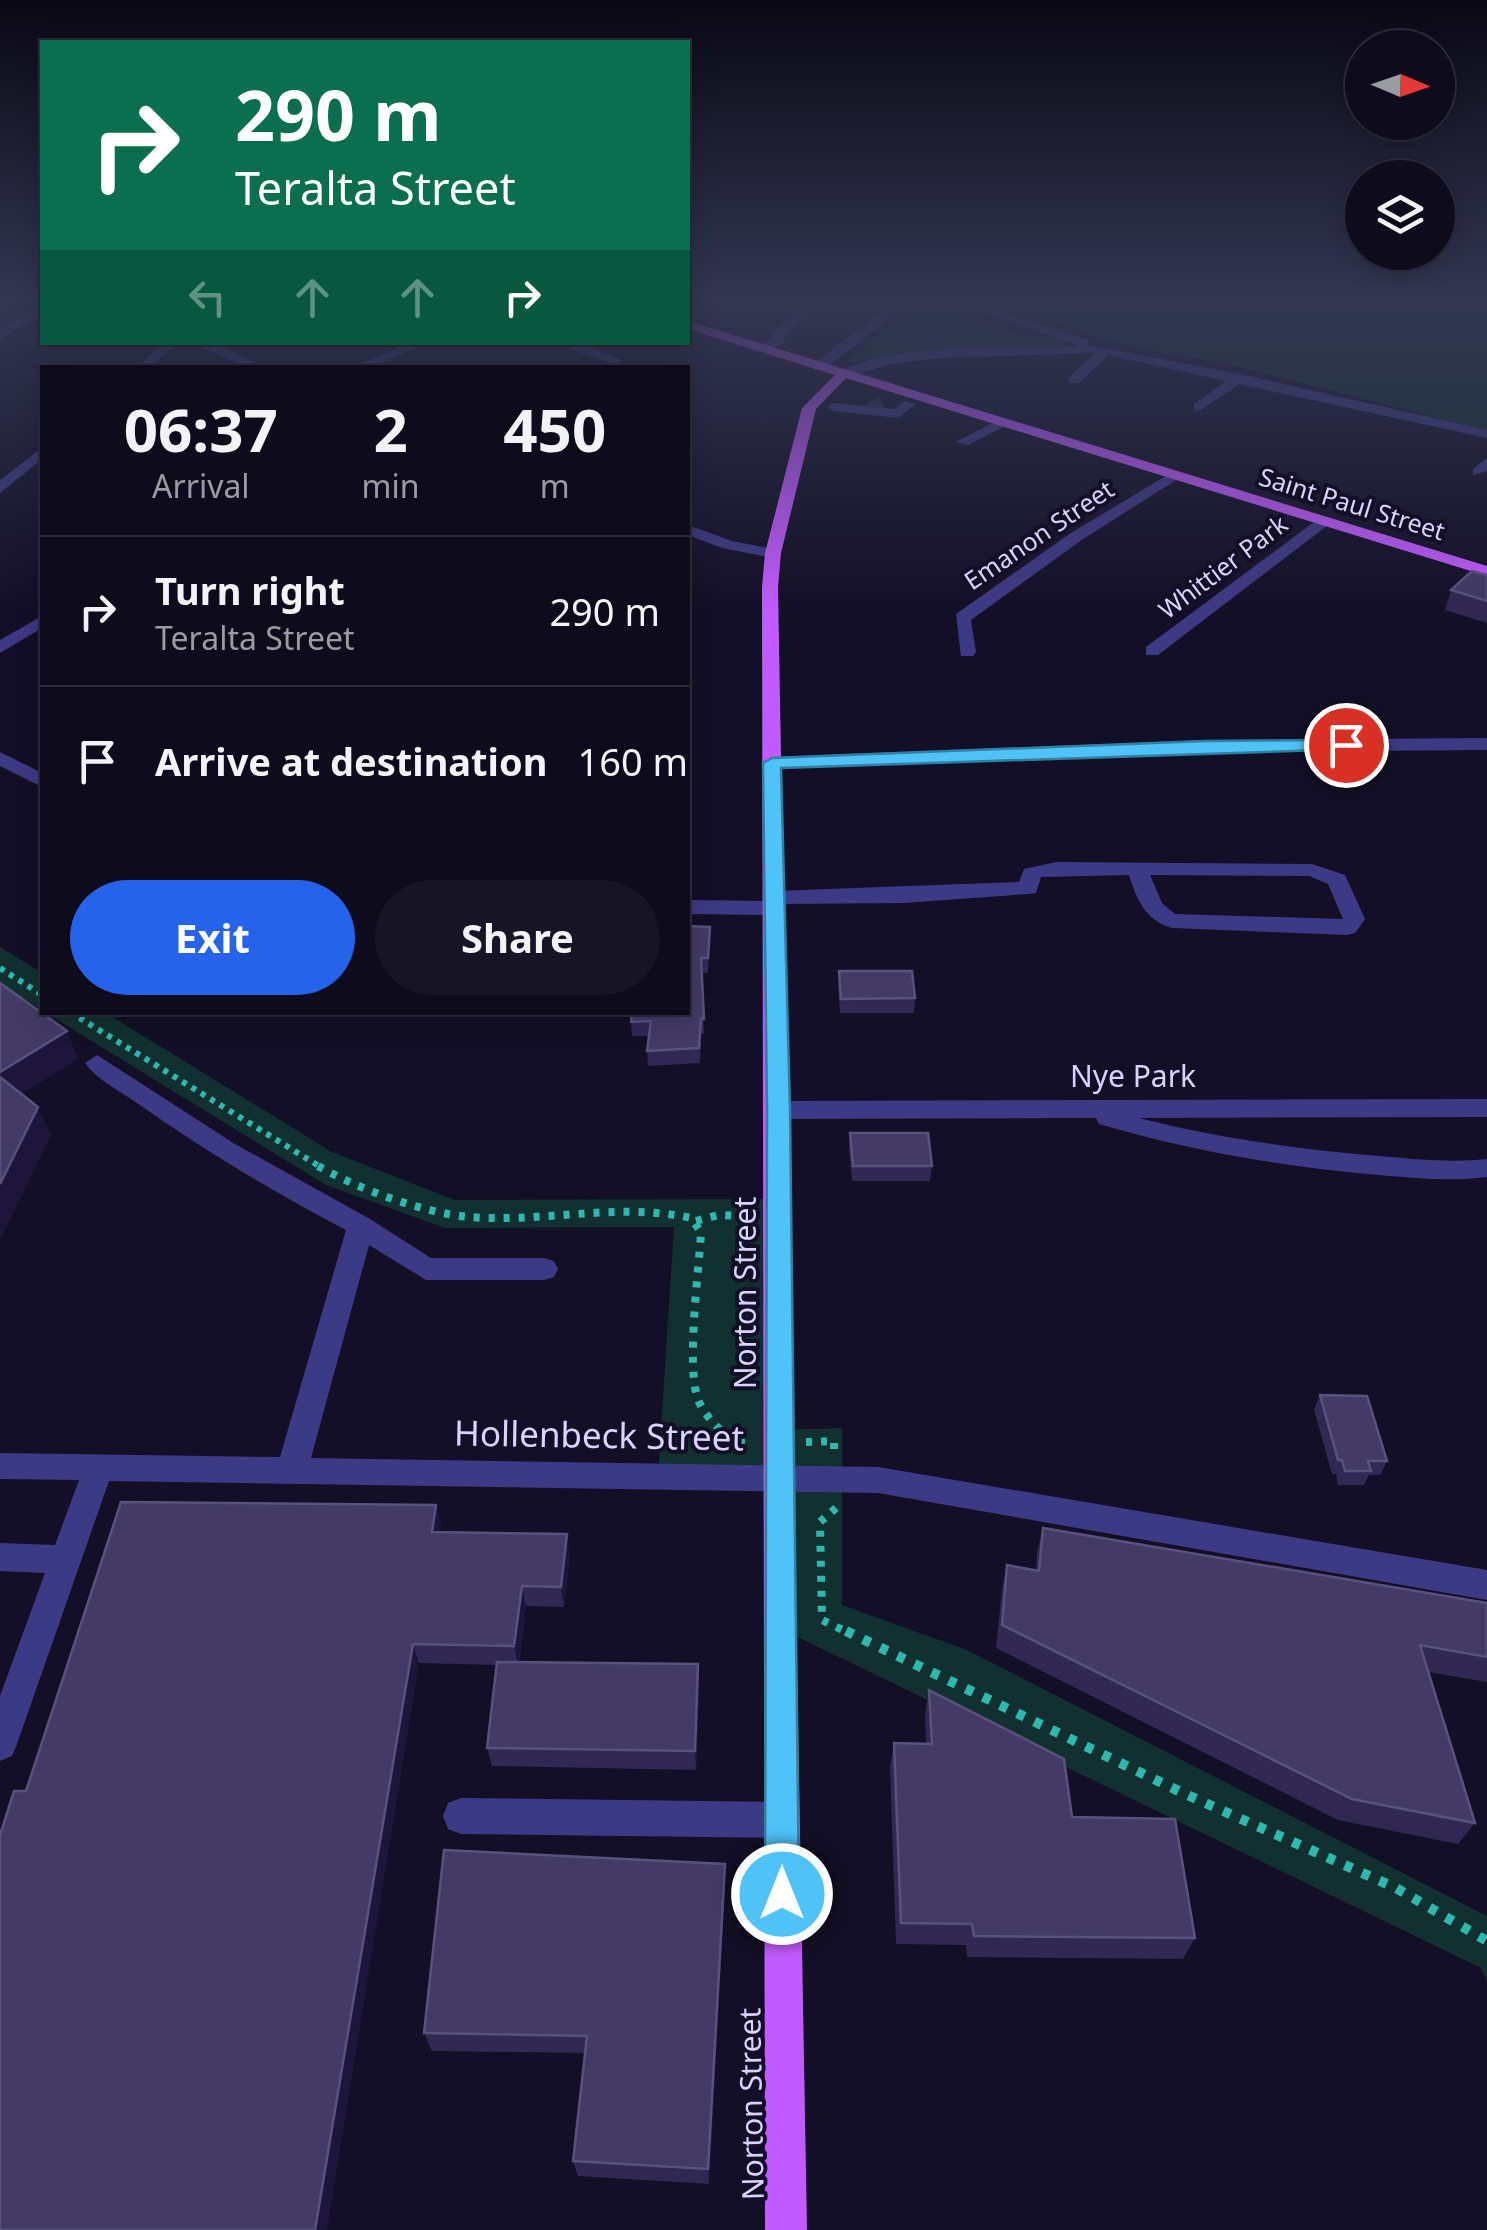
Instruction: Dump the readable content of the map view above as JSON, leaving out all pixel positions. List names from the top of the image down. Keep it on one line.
{"streets":{"main road":["Saint Paul Street","Norton Street"],"street":["Emanon Street","Whittier Park","Nye Park","Hollenbeck Street"]},"crossings":[["Saint Paul Street","Emanon Street"],["Saint Paul Street","Whittier Park"],["Nye Park","Norton Street"],["Norton Street","Hollenbeck Street"]],"north":"right","page":{"turn":["290 m","Teralta Street"],"eta":["06:37","Arrival","2","min","450","m"],"list":[{"name":"Turn right","note":"Teralta Street","value":"290 m"},{"name":"Arrive at destination","value":"160 m"}],"buttons":["Exit","Share"]}}
